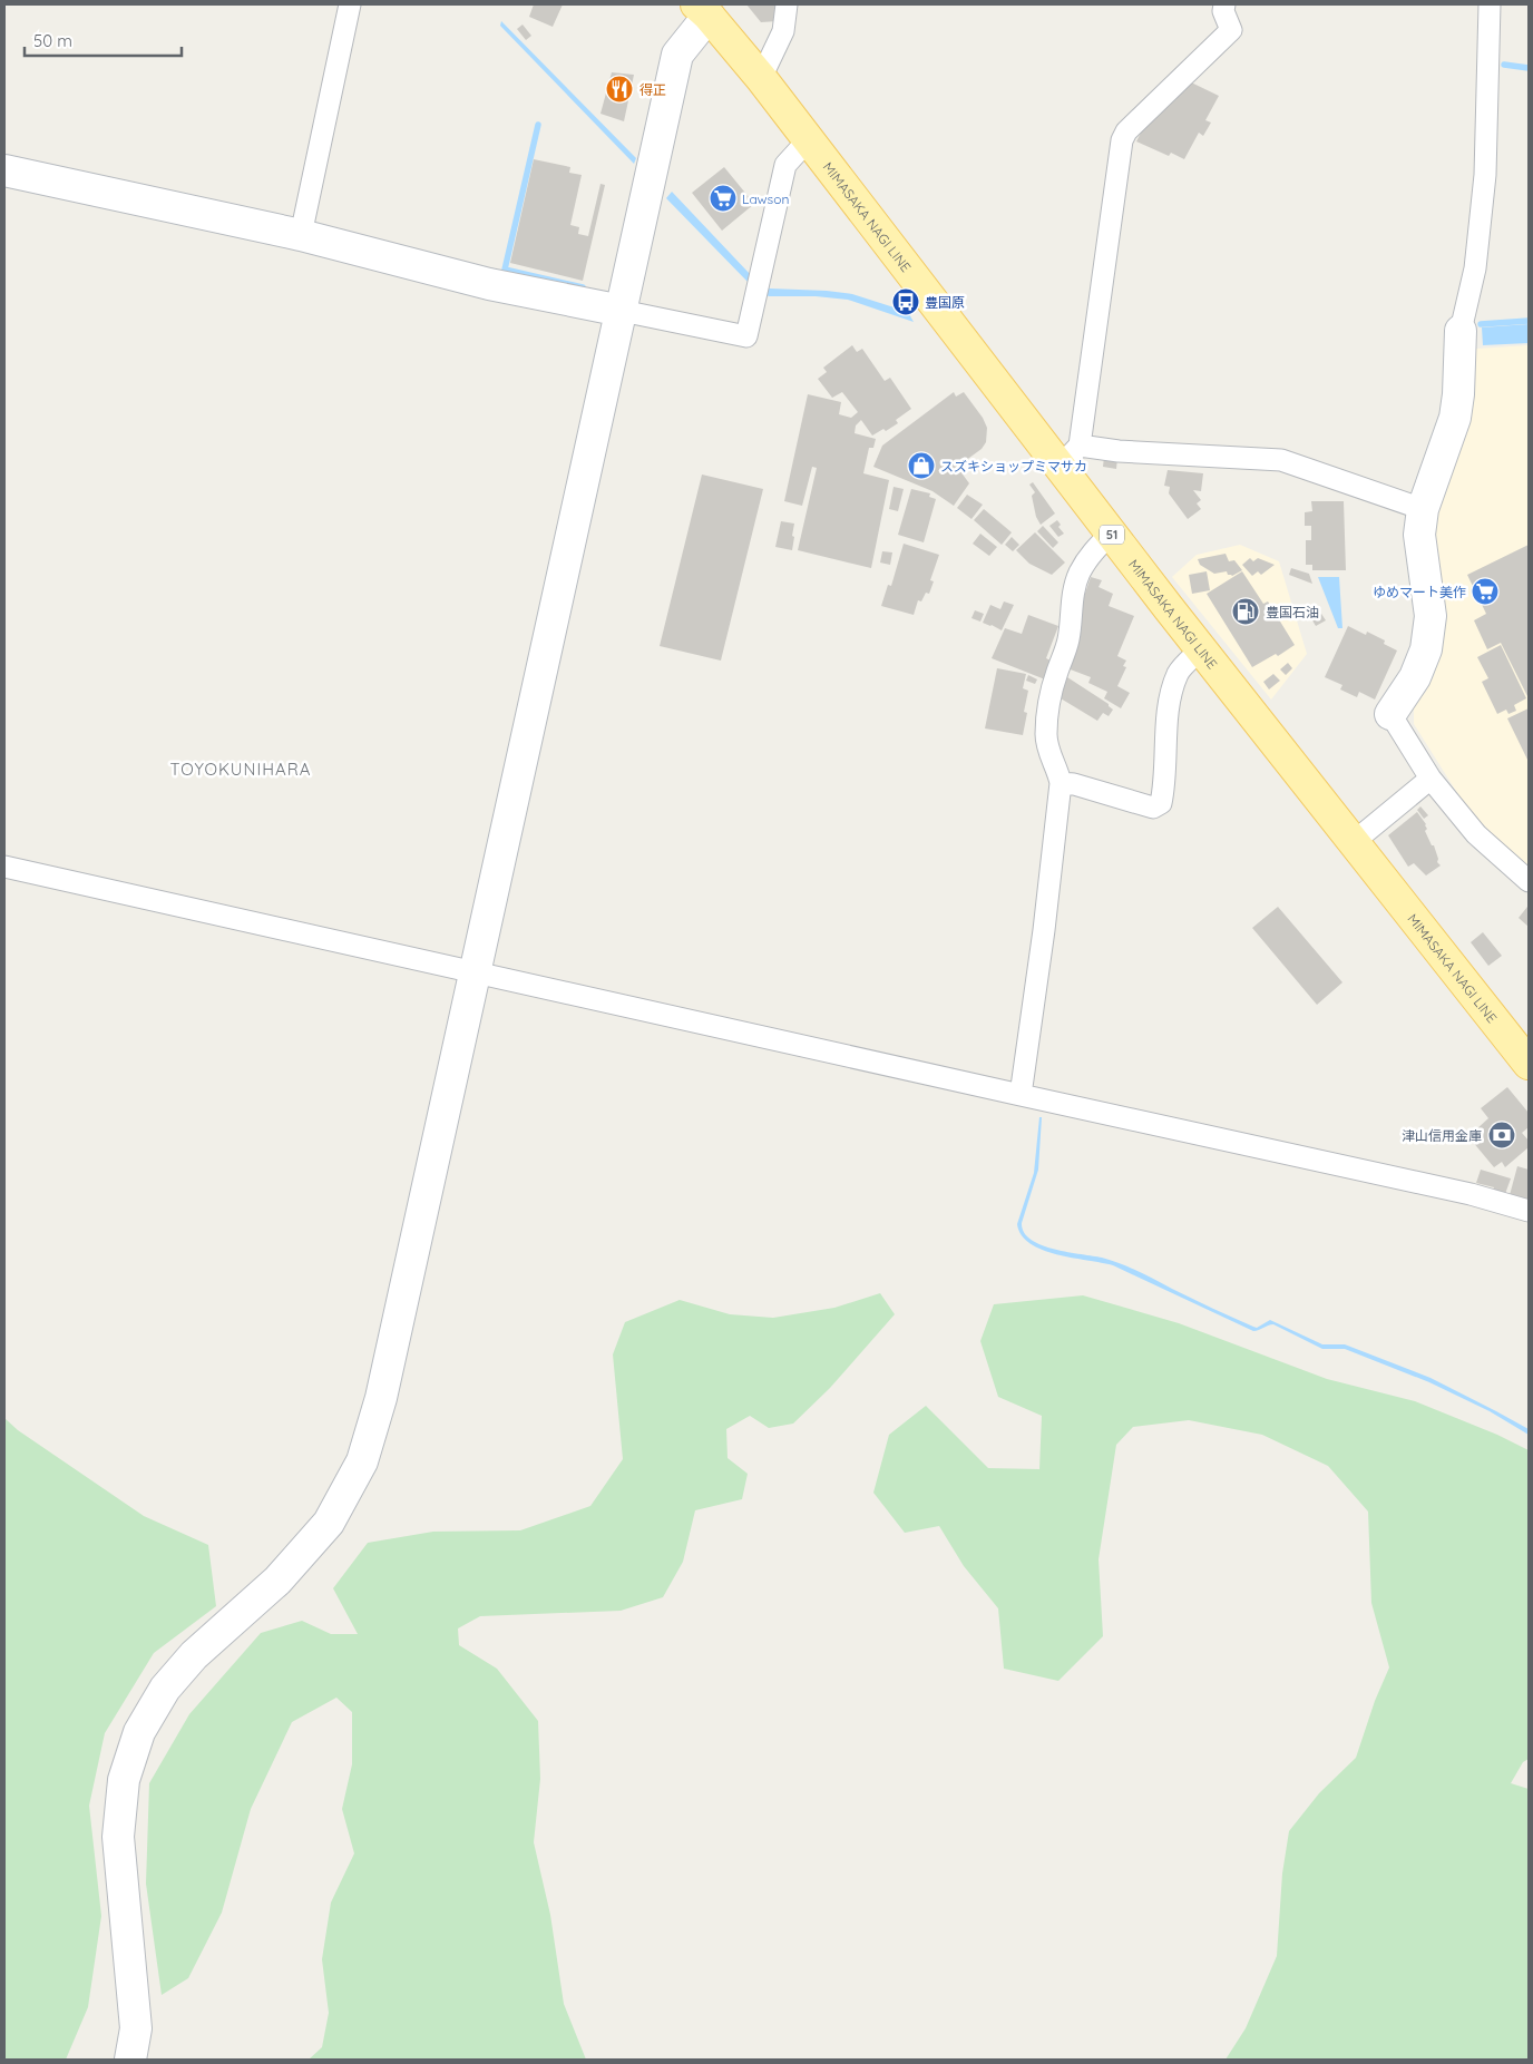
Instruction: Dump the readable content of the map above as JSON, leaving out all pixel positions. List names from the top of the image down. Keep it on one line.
{"streets":{"main road":["MIMASAKA NAGI LINE","51"]},"districts":["TOYOKUNIHARA"],"places":{"restaurant":["得正"],"supermarket":["Lawson","ゆめマート美作"],"bus stop":["豊国原"],"shop":["スズキショップミマサカ"],"fuel station":["豊国石油"],"bank":["津山信用金庫"]},"scale_bar":"50 m"}
